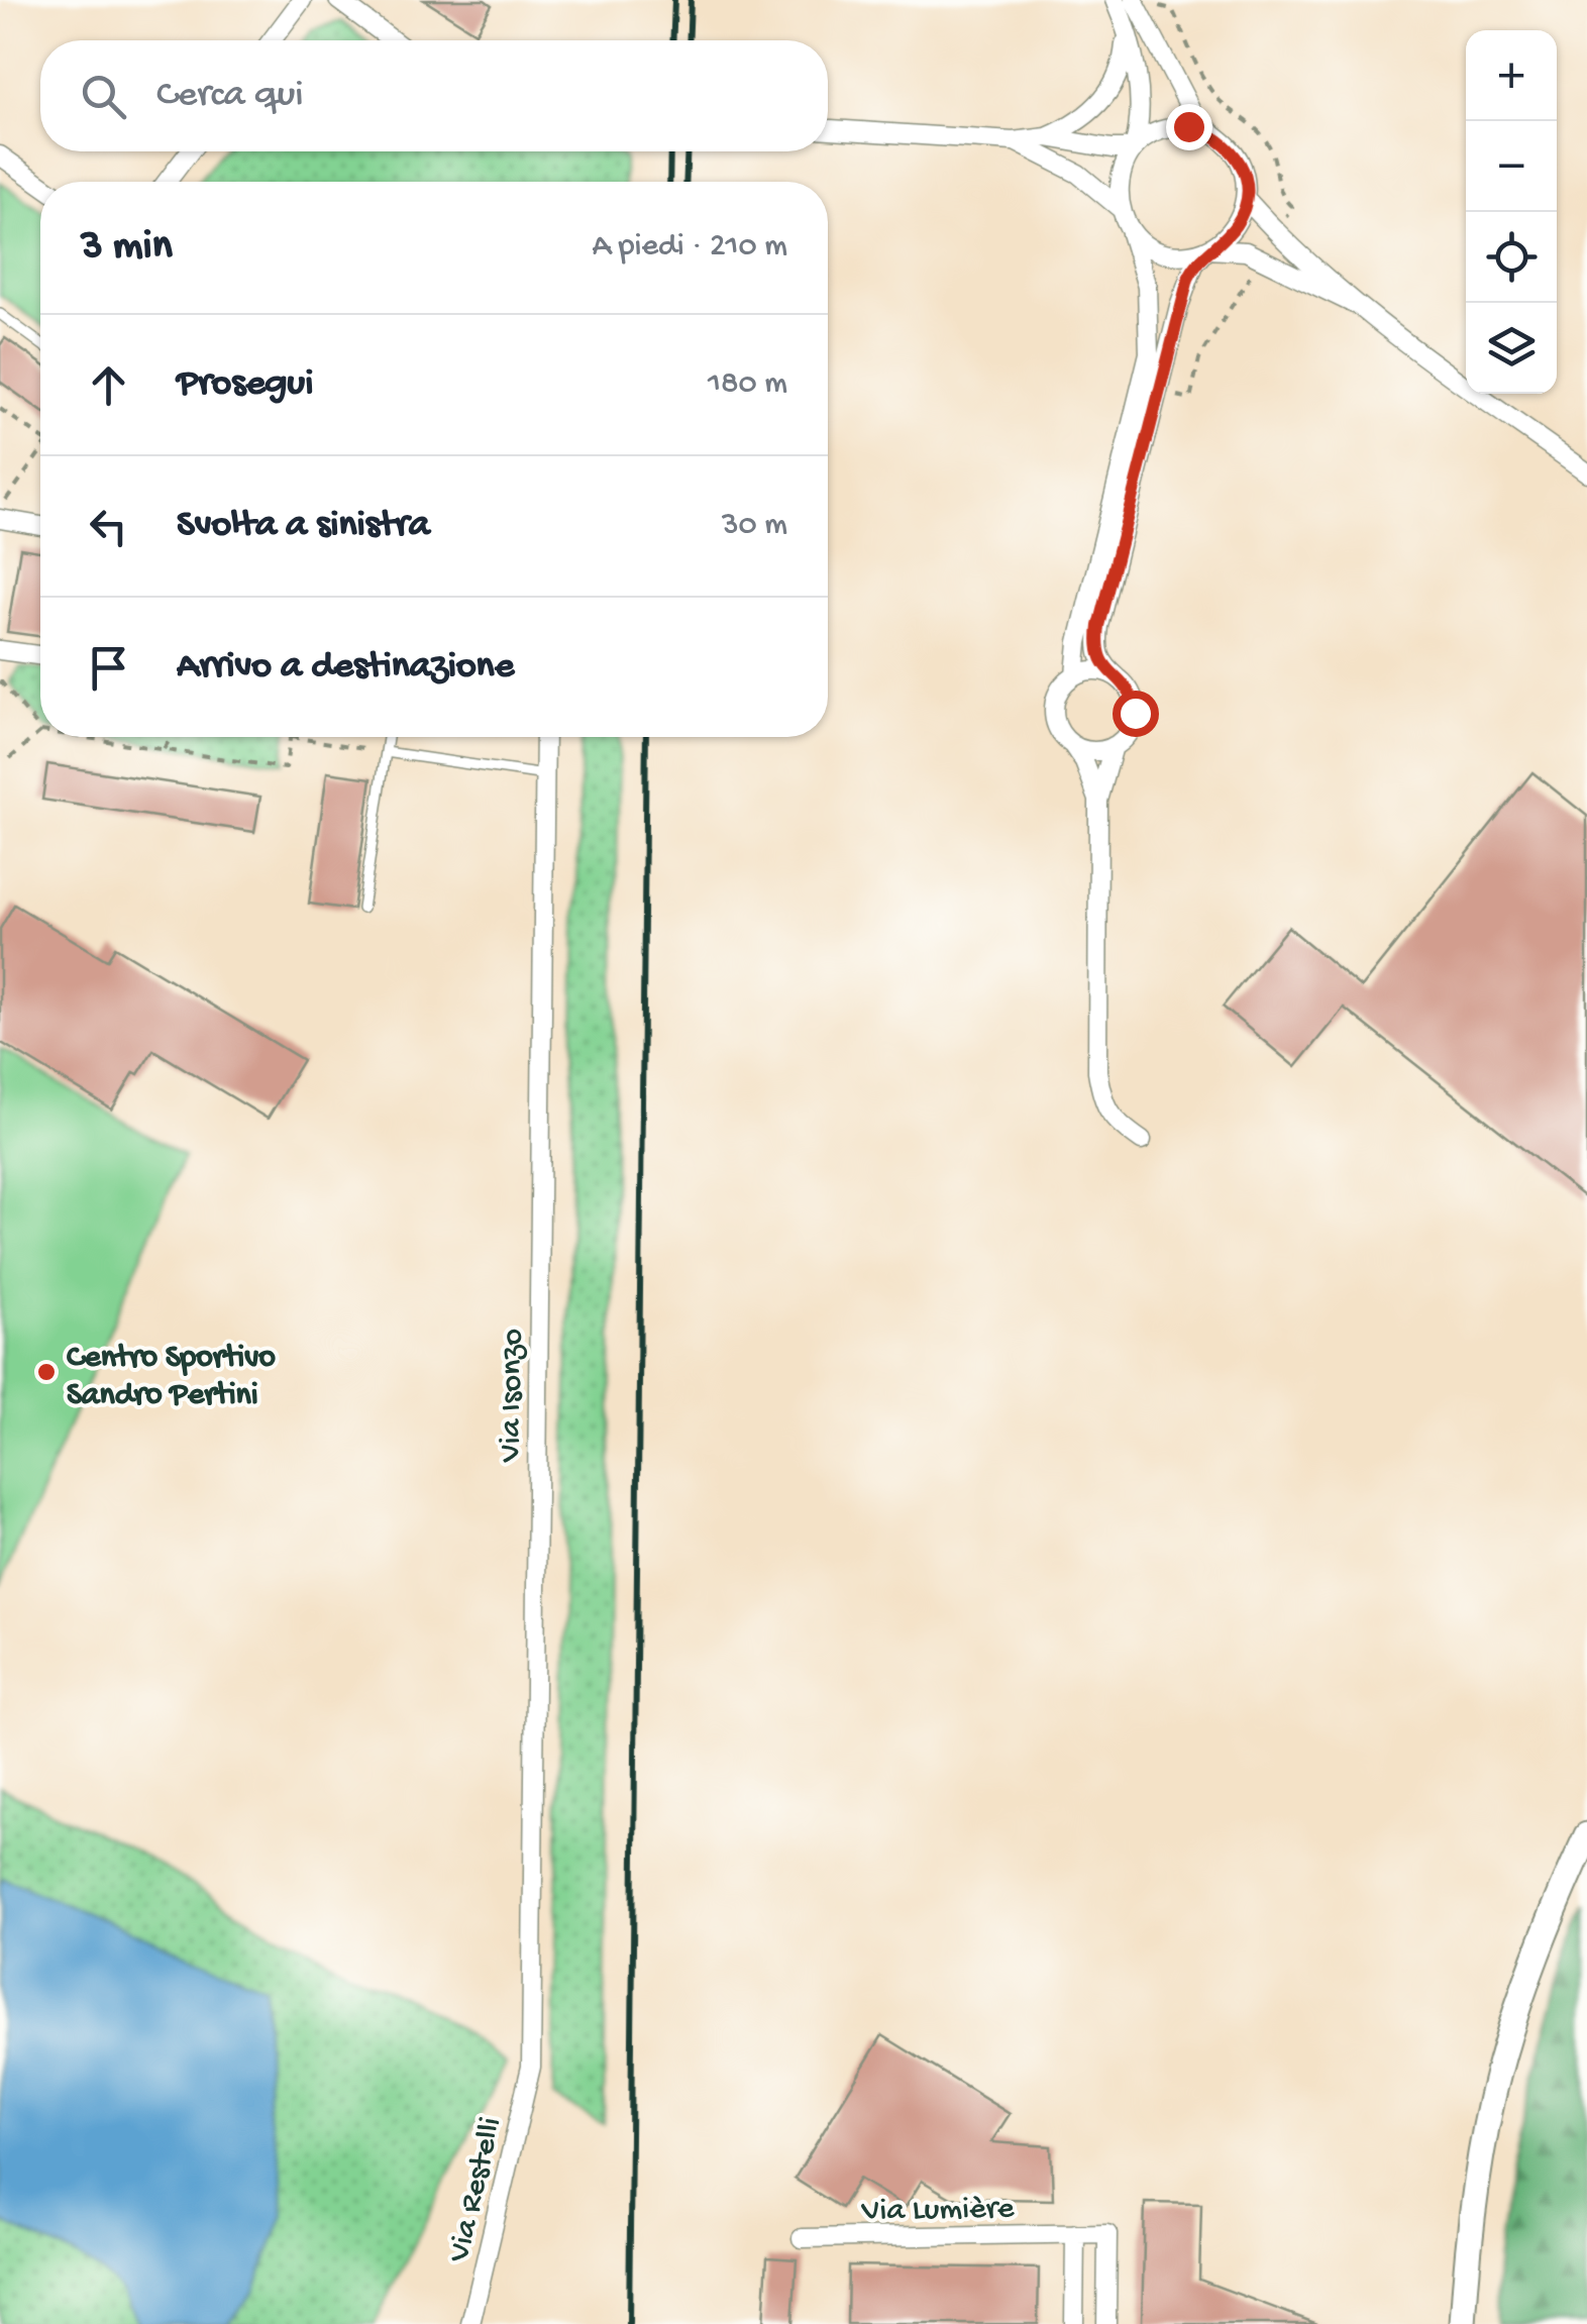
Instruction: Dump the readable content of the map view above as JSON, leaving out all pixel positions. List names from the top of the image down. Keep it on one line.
{"streets":{"street":["Via Isonzo","Via Restelli","Via Lumière"]},"crossings":[["Via Isonzo","Via Restelli"]],"places":["Centro Sportivo Sandro Pertini"],"page":{"map_buttons":["+","−"],"search":"Cerca qui","heading":["3 min","A piedi · 210 m"],"list":[["Prosegui","180 m"],["Svolta a sinistra","30 m"],"Arrivo a destinazione"]}}
